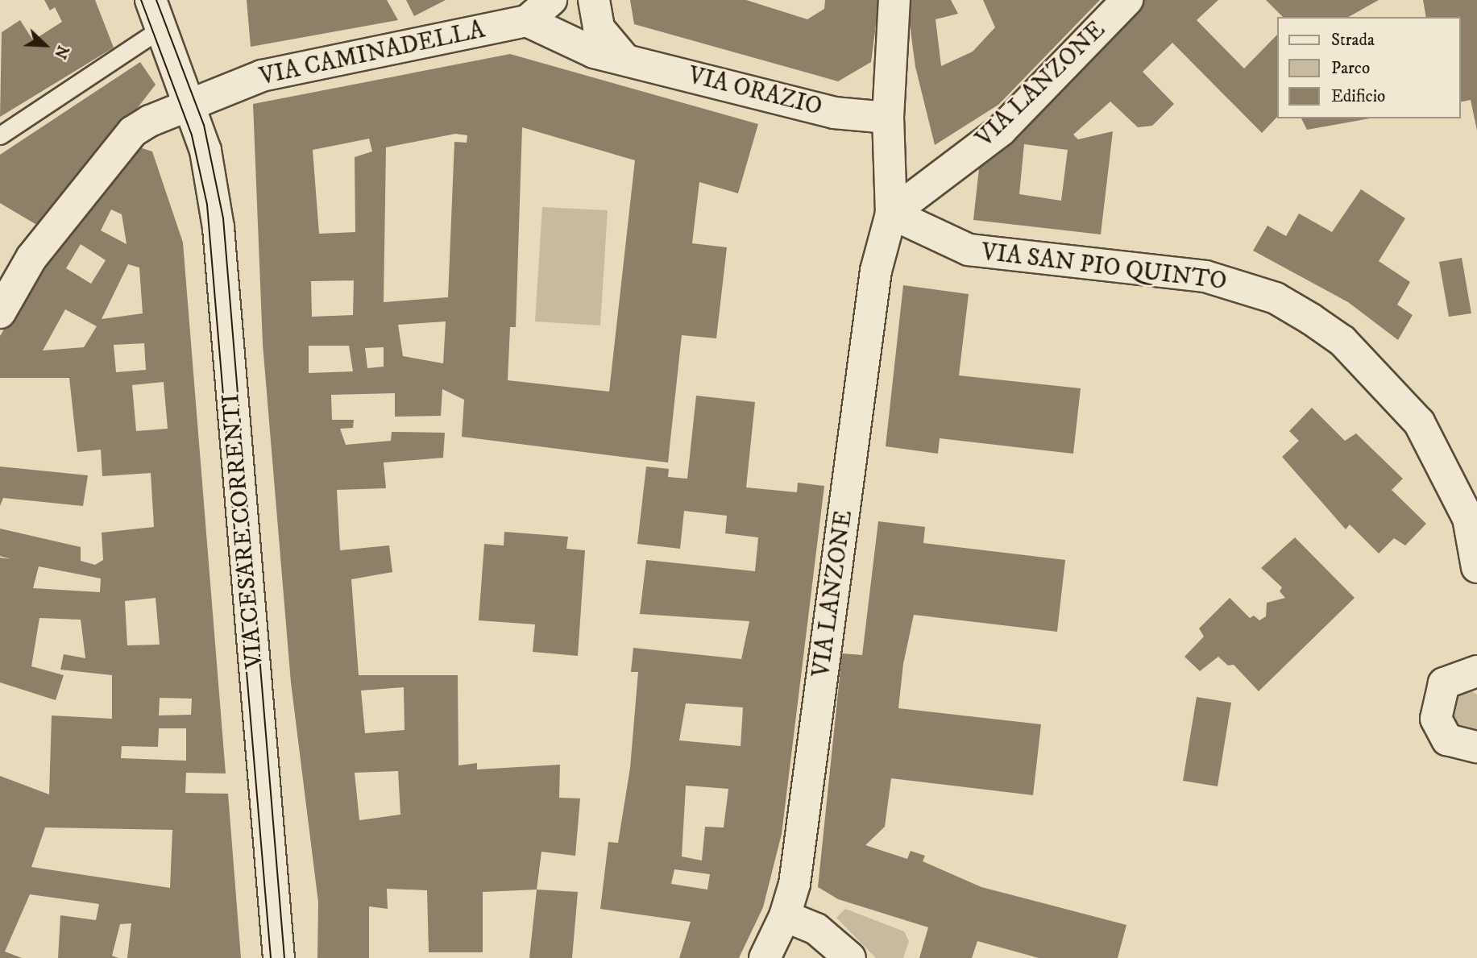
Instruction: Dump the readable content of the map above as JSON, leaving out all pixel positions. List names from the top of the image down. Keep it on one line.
{"streets":{"street":["VIA CAMINADELLA","VIA LANZONE","VIA ORAZIO","VIA SAN PIO QUINTO","VIA CESARE CORRENTI"]},"crossings":[["VIA CAMINADELLA","VIA ORAZIO"],["VIA CAMINADELLA","VIA CESARE CORRENTI"],["VIA LANZONE","VIA ORAZIO"],["VIA LANZONE","VIA SAN PIO QUINTO"]],"legend":["Strada","Parco","Edificio"],"north":"bottom right"}
